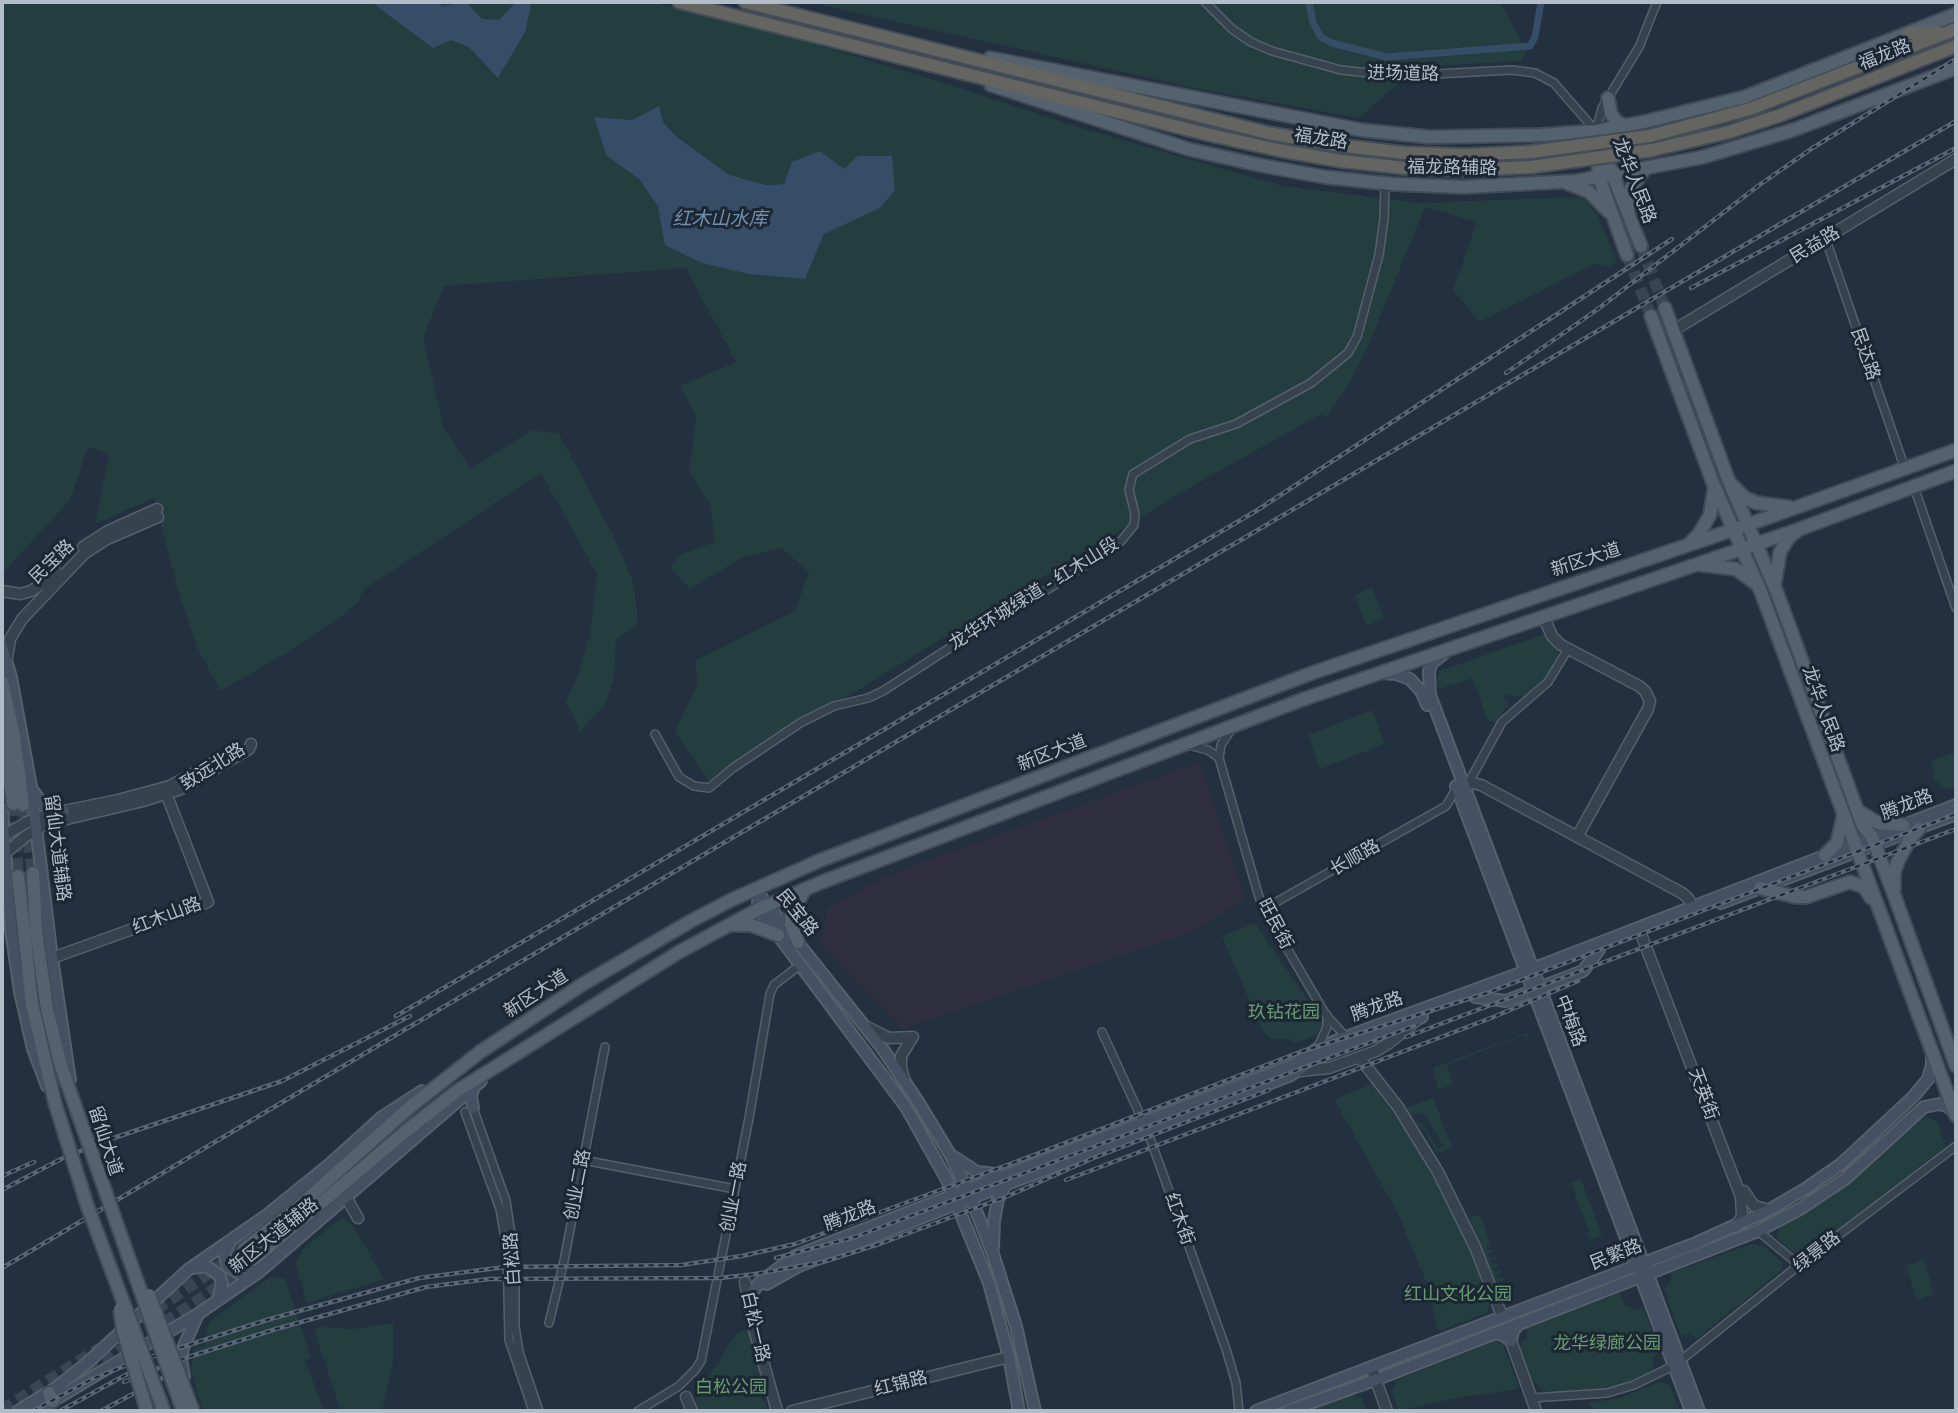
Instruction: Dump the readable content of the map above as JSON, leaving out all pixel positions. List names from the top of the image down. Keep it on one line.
{"streets":{"highway":["福龙路"],"main road":["福龙路辅路","龙华人民路","新区大道","民宝路","腾龙路","留仙大道辅路","中梅路","留仙大道","新区大道辅路","民繁路"],"street":["进场道路","民益路","民达路","龙华环城绿道 - 红木山段","致远北路","长顺路","红木山路","旺民街","天英街","创业二路","创业一路","红木街","绿景路","白松路","白松一路","红锦路"]},"crossings":[["福龙路","福龙路辅路"],["进场道路","福龙路辅路"],["进场道路","龙华人民路"],["福龙路辅路","龙华人民路"],["福龙路辅路","龙华环城绿道 - 红木山段"],["龙华人民路","民益路"],["龙华人民路","新区大道"],["龙华人民路","腾龙路"],["龙华人民路","民繁路"],["民益路","民达路"],["民达路","新区大道"],["新区大道","民宝路"],["新区大道","新区大道辅路"],["民宝路","腾龙路"],["民宝路","留仙大道辅路"],["民宝路","创业一路"],["民宝路","红锦路"],["致远北路","留仙大道辅路"],["致远北路","红木山路"],["腾龙路","旺民街"],["腾龙路","中梅路"],["腾龙路","天英街"],["腾龙路","红木街"],["腾龙路","白松一路"],["留仙大道辅路","红木山路"],["留仙大道辅路","留仙大道"],["长顺路","旺民街"],["中梅路","绿景路"],["中梅路","民繁路"],["天英街","民繁路"]],"water":["红木山水库"],"parks":["玖钻花园","红山文化公园","龙华绿廊公园","白松公园"]}
